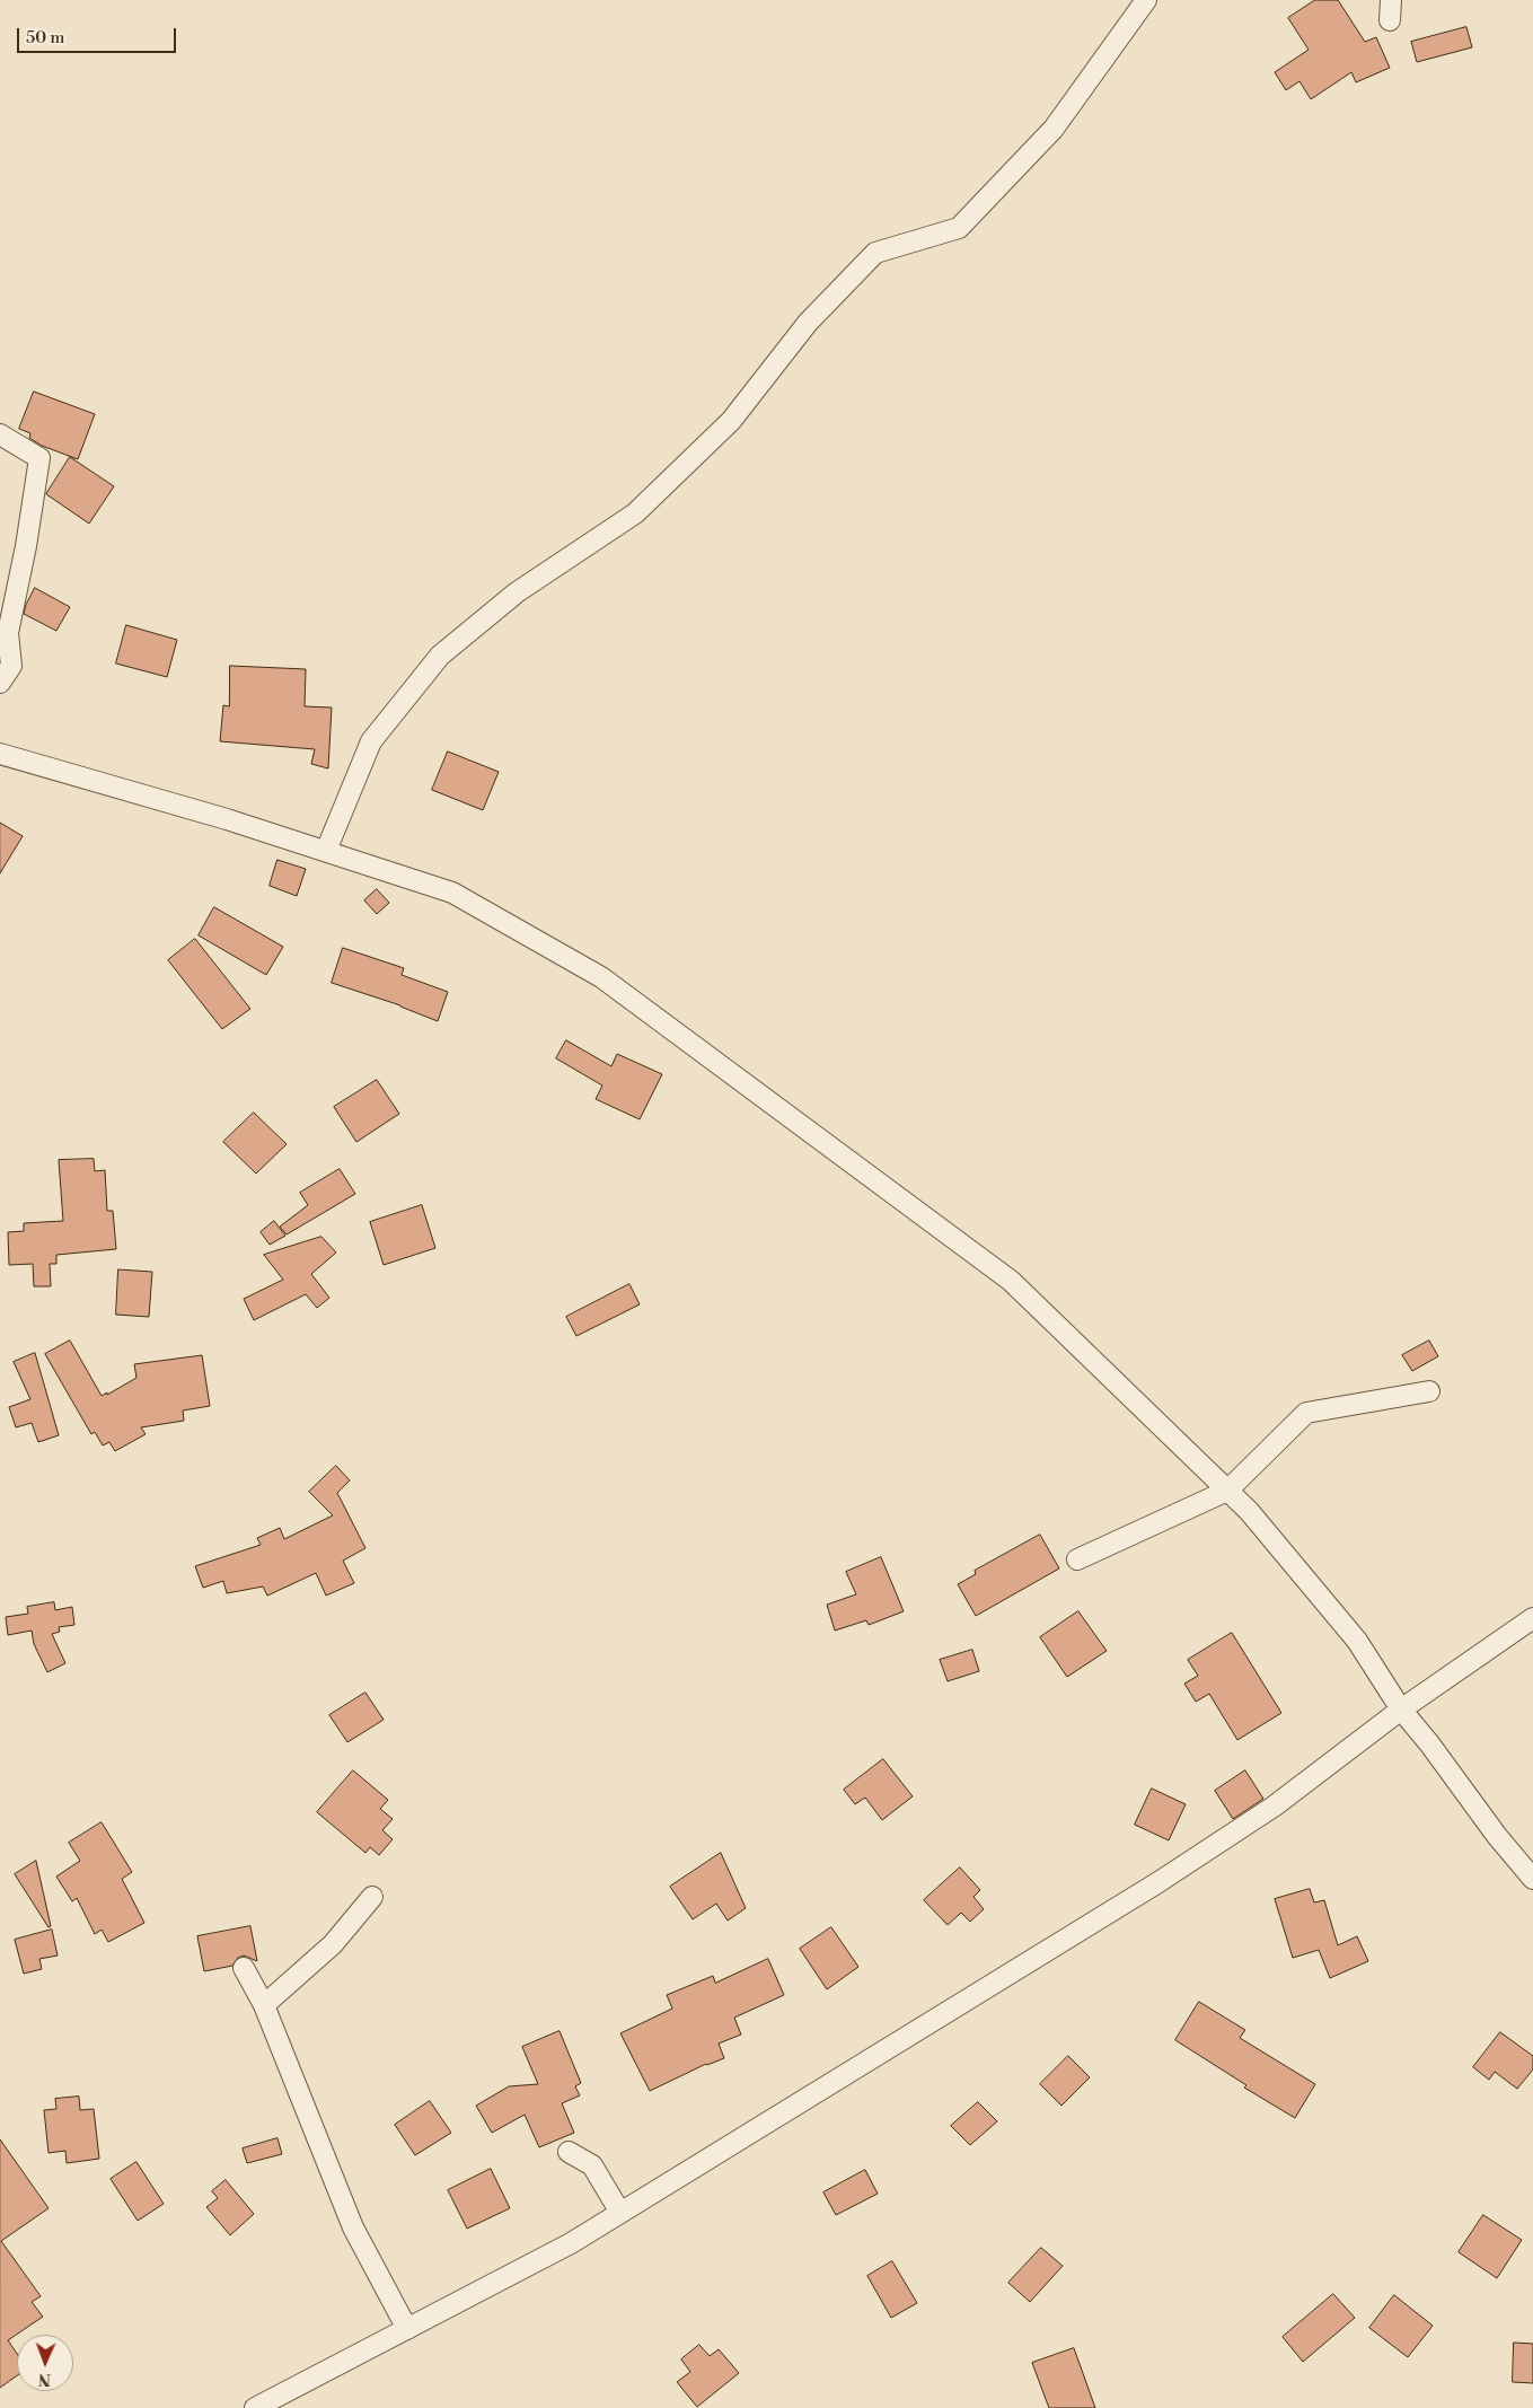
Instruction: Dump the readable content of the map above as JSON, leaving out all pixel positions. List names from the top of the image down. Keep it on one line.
{"scale_bar":"50 m","north":"bottom"}
